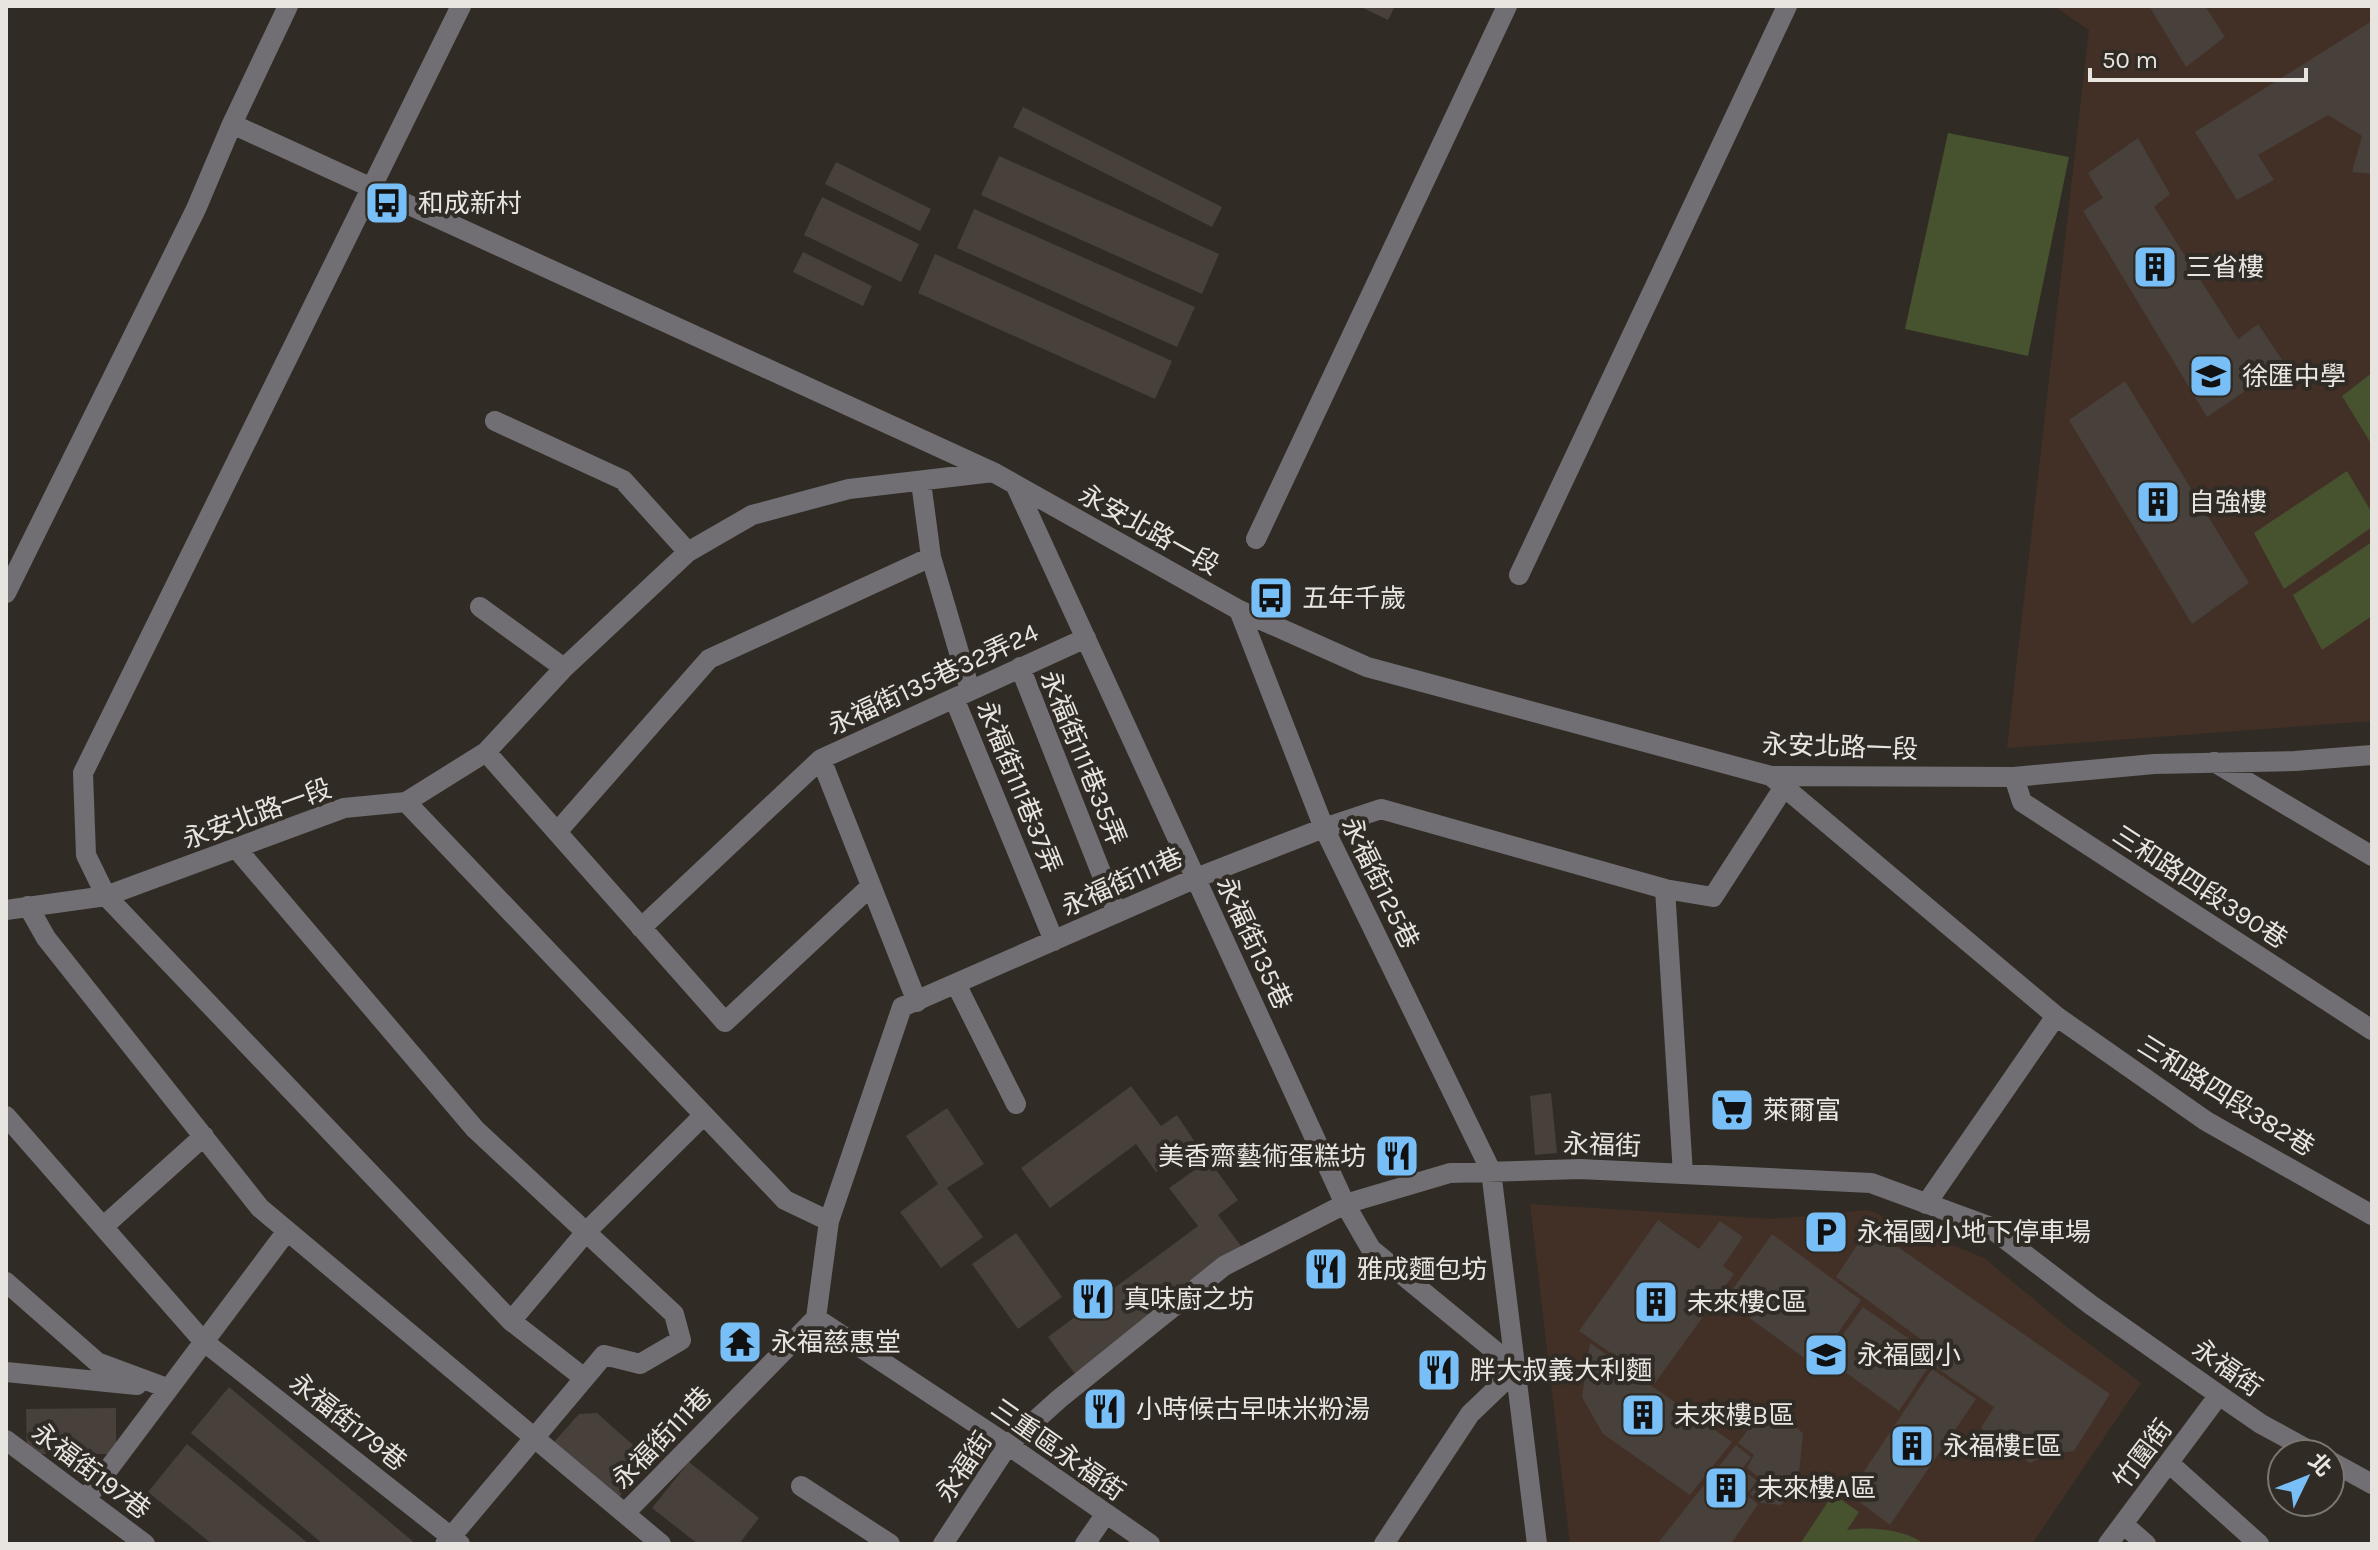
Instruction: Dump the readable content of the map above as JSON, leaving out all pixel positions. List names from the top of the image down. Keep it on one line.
{"streets":{"street":["永安北路一段","永福街135巷32弄24","永福街111巷35弄","永福街111巷37弄","永福街111巷","永福街125巷","三和路四段390巷","永福街135巷","三和路四段382巷","永福街","永福街179巷","三重區永福街","竹圍街","永福街197巷"]},"crossings":[["永安北路一段","永福街111巷37弄"],["永安北路一段","永福街111巷"],["永安北路一段","永福街125巷"],["永安北路一段","三和路四段390巷"],["永安北路一段","永福街135巷"],["永安北路一段","三和路四段382巷"],["永福街135巷32弄24","永福街111巷35弄"],["永福街135巷32弄24","永福街111巷37弄"],["永福街135巷32弄24","永福街111巷"],["永福街135巷32弄24","永福街135巷"],["永福街111巷35弄","永福街111巷"],["永福街111巷37弄","永福街111巷"],["永福街111巷","永福街125巷"],["永福街111巷","永福街135巷"],["永福街111巷","三和路四段382巷"],["永福街111巷","三重區永福街"],["永福街125巷","永福街135巷"],["永福街125巷","永福街"],["永福街135巷","永福街"],["永福街","三重區永福街"],["永福街","竹圍街"]],"places":{"bus stop":["和成新村","五年千歲"],"building":["三省樓","自強樓","未來樓C區","未來樓B區","永福樓E區","未來樓A區"],"school or university":["徐匯中學","永福國小"],"supermarket":["萊爾富"],"restaurant":["美香齋藝術蛋糕坊","雅成麵包坊","真味廚之坊","胖大叔義大利麵","小時候古早味米粉湯"],"parking":["永福國小地下停車場"],"temple":["永福慈惠堂"]},"scale_bar":"50 m","north":"top right"}
